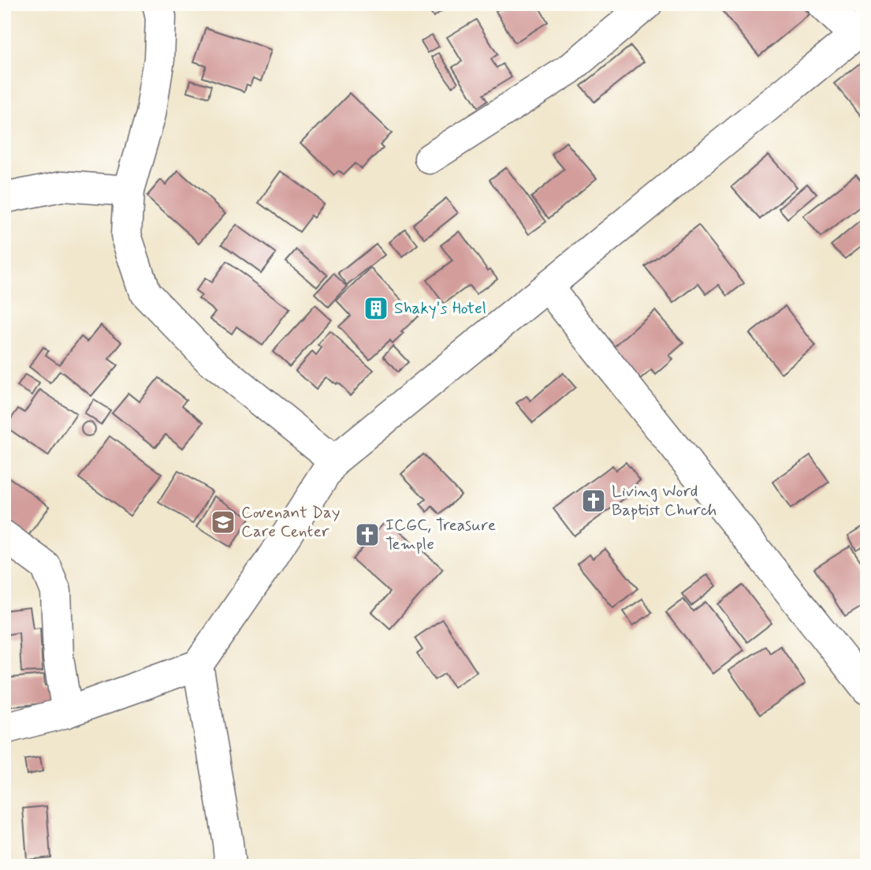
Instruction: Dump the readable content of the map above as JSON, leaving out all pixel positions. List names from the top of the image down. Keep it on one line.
{"places":{"building":["Shaky's Hotel"],"church":["Living Word Baptist Church","ICGC, Treasure Temple"],"school or university":["Covenant Day Care Center"]}}
